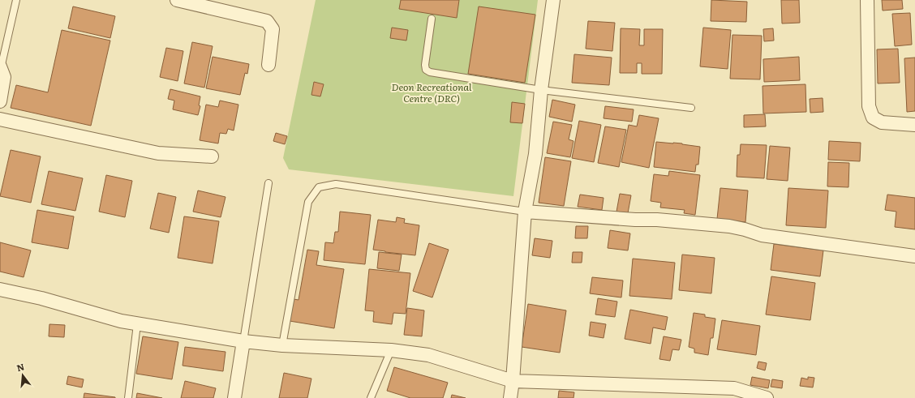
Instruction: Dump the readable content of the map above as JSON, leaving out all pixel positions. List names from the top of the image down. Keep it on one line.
{"parks":["Deon Recreational Centre (DRC)"],"north":"top"}
